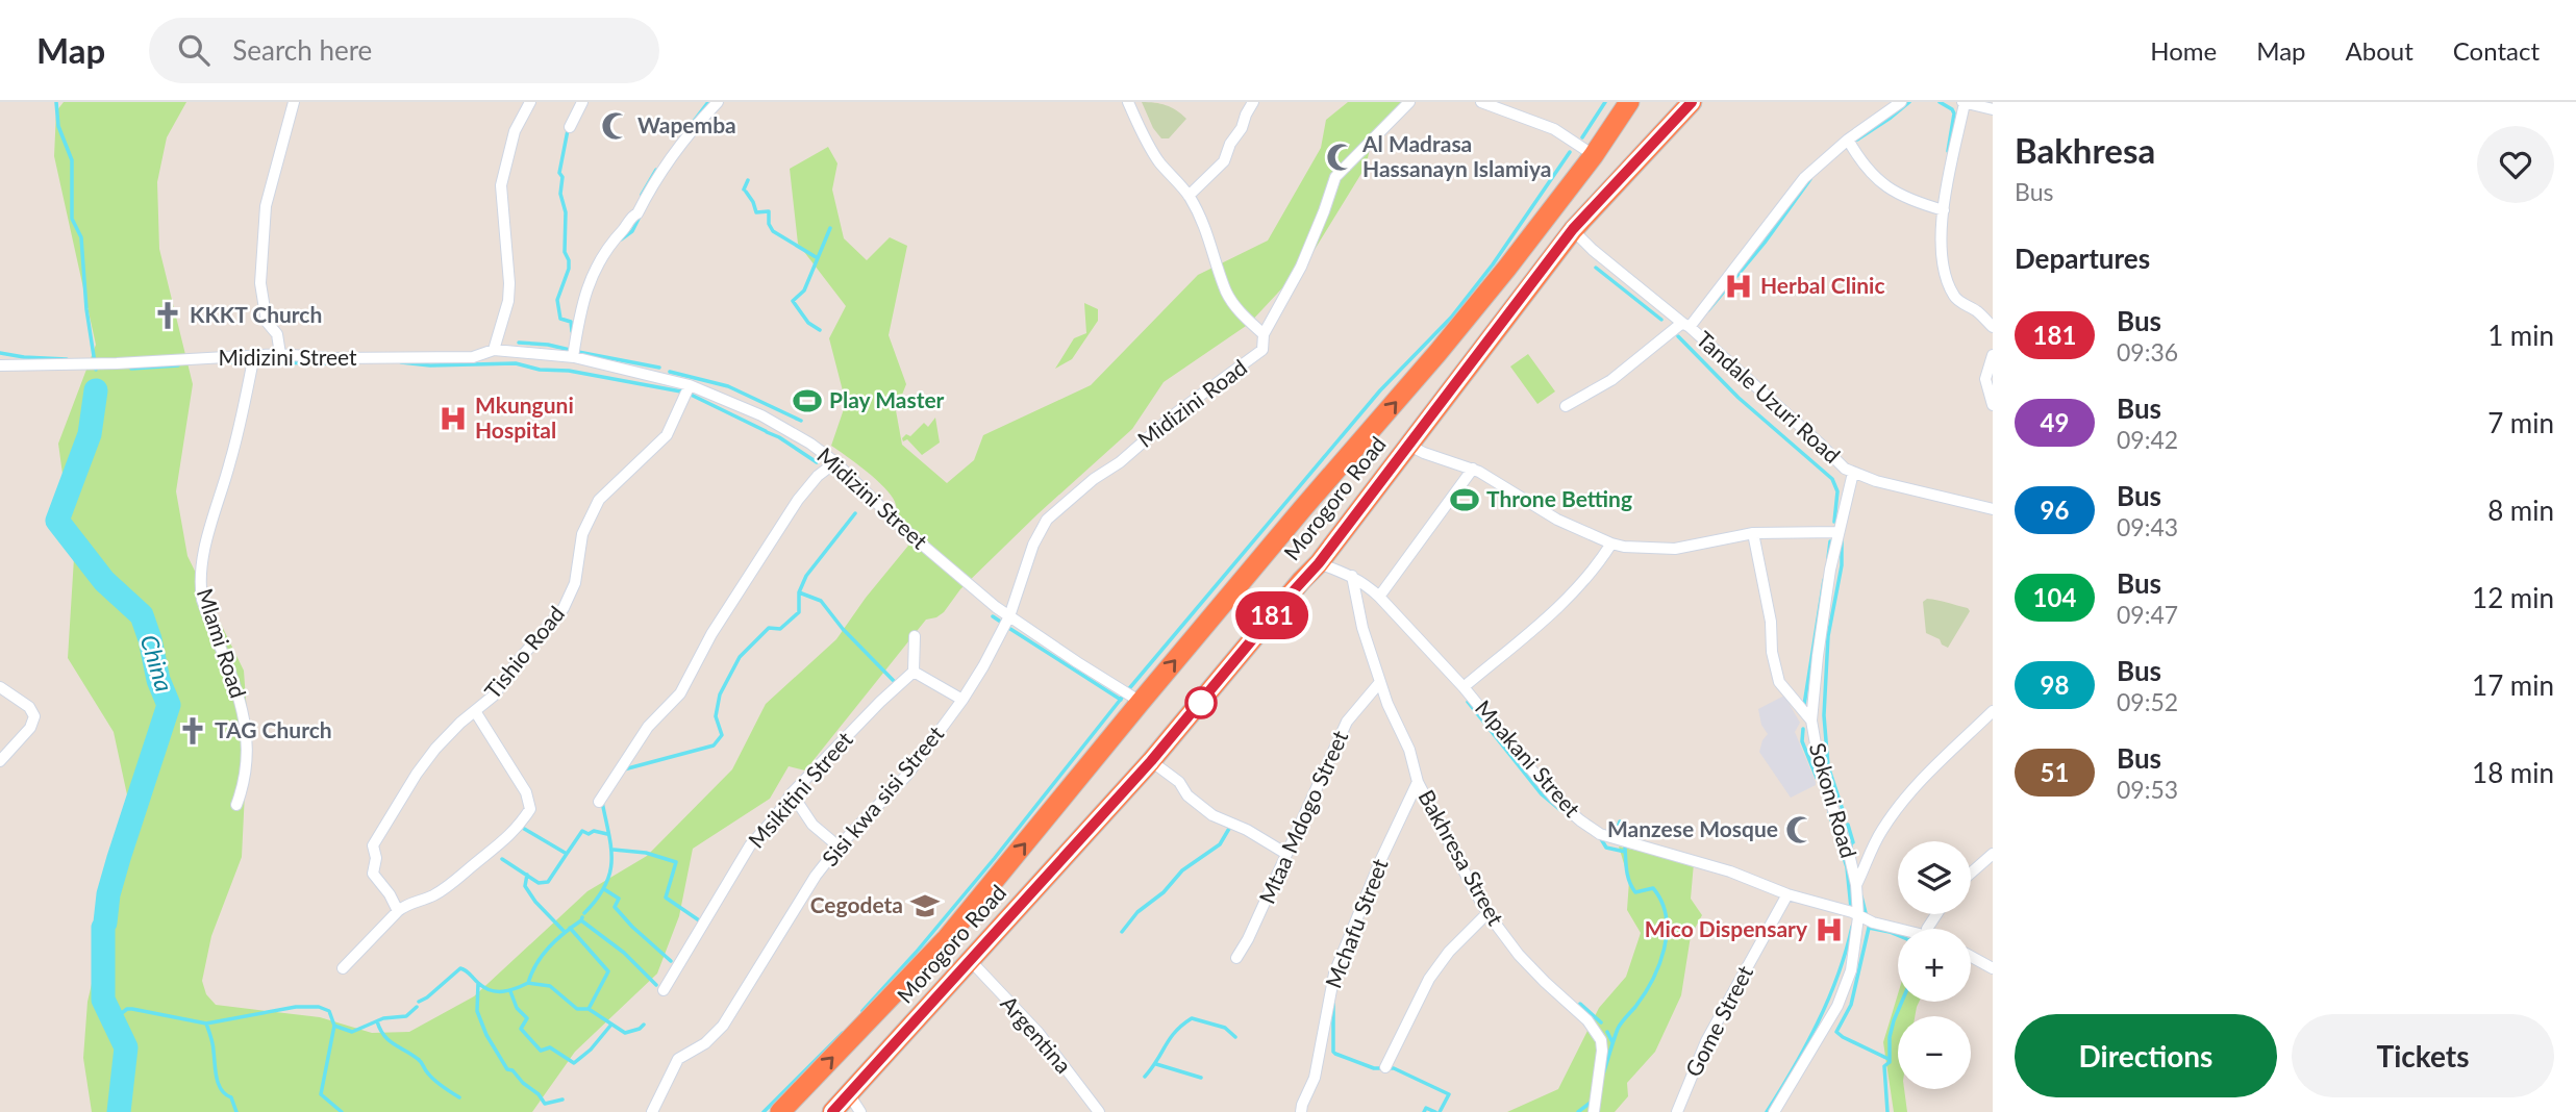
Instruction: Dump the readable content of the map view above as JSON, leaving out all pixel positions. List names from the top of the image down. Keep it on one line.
{"streets":{"highway":["Morogoro Road"],"street":["Midizini Street","Tandale Uzuri Road","Midizini Road","Mlami Road","Tishio Road","Mpakani Street","Msikitini Street","Sisi kwa sisi Street","Sokoni Road","Mtaa Mdogo Street","Bakhresa Street","Mchafu Street","Gome Street","Argentina"]},"crossings":[["Midizini Street","Midizini Road"],["Midizini Street","Morogoro Road"],["Midizini Street","Mlami Road"],["Midizini Street","Tishio Road"],["Midizini Street","Sisi kwa sisi Street"],["Tandale Uzuri Road","Morogoro Road"],["Tandale Uzuri Road","Sokoni Road"],["Midizini Road","Sisi kwa sisi Street"],["Morogoro Road","Mpakani Street"],["Morogoro Road","Argentina"],["Mpakani Street","Sokoni Road"],["Mpakani Street","Bakhresa Street"],["Mpakani Street","Gome Street"],["Mtaa Mdogo Street","Bakhresa Street"],["Bakhresa Street","Mchafu Street"]],"water":["China"],"places":{"mosque":["Wapemba","Al Madrasa Hassanayn Islamiya","Manzese Mosque"],"hospital":["Herbal Clinic","Mkunguni Hospital","Mico Dispensary"],"church":["KKKT Church","TAG Church"],"sports":["Play Master","Throne Betting"],"school or university":["Cegodeta"]},"lines":["bus line 181"],"page":{"header":"Map","search":"Search here","nav":["Home","Map","About","Contact"],"on_map":"181","heading":[["Bakhresa","Bus"],"Departures"],"list":[{"mark":"181","name":"Bus","note":"09:36","value":"1 min"},{"mark":"49","name":"Bus","note":"09:42","value":"7 min"},{"mark":"96","name":"Bus","note":"09:43","value":"8 min"},{"mark":"104","name":"Bus","note":"09:47","value":"12 min"},{"mark":"98","name":"Bus","note":"09:52","value":"17 min"},{"mark":"51","name":"Bus","note":"09:53","value":"18 min"}],"map_buttons":["+","−"],"buttons":["Directions","Tickets"]}}
